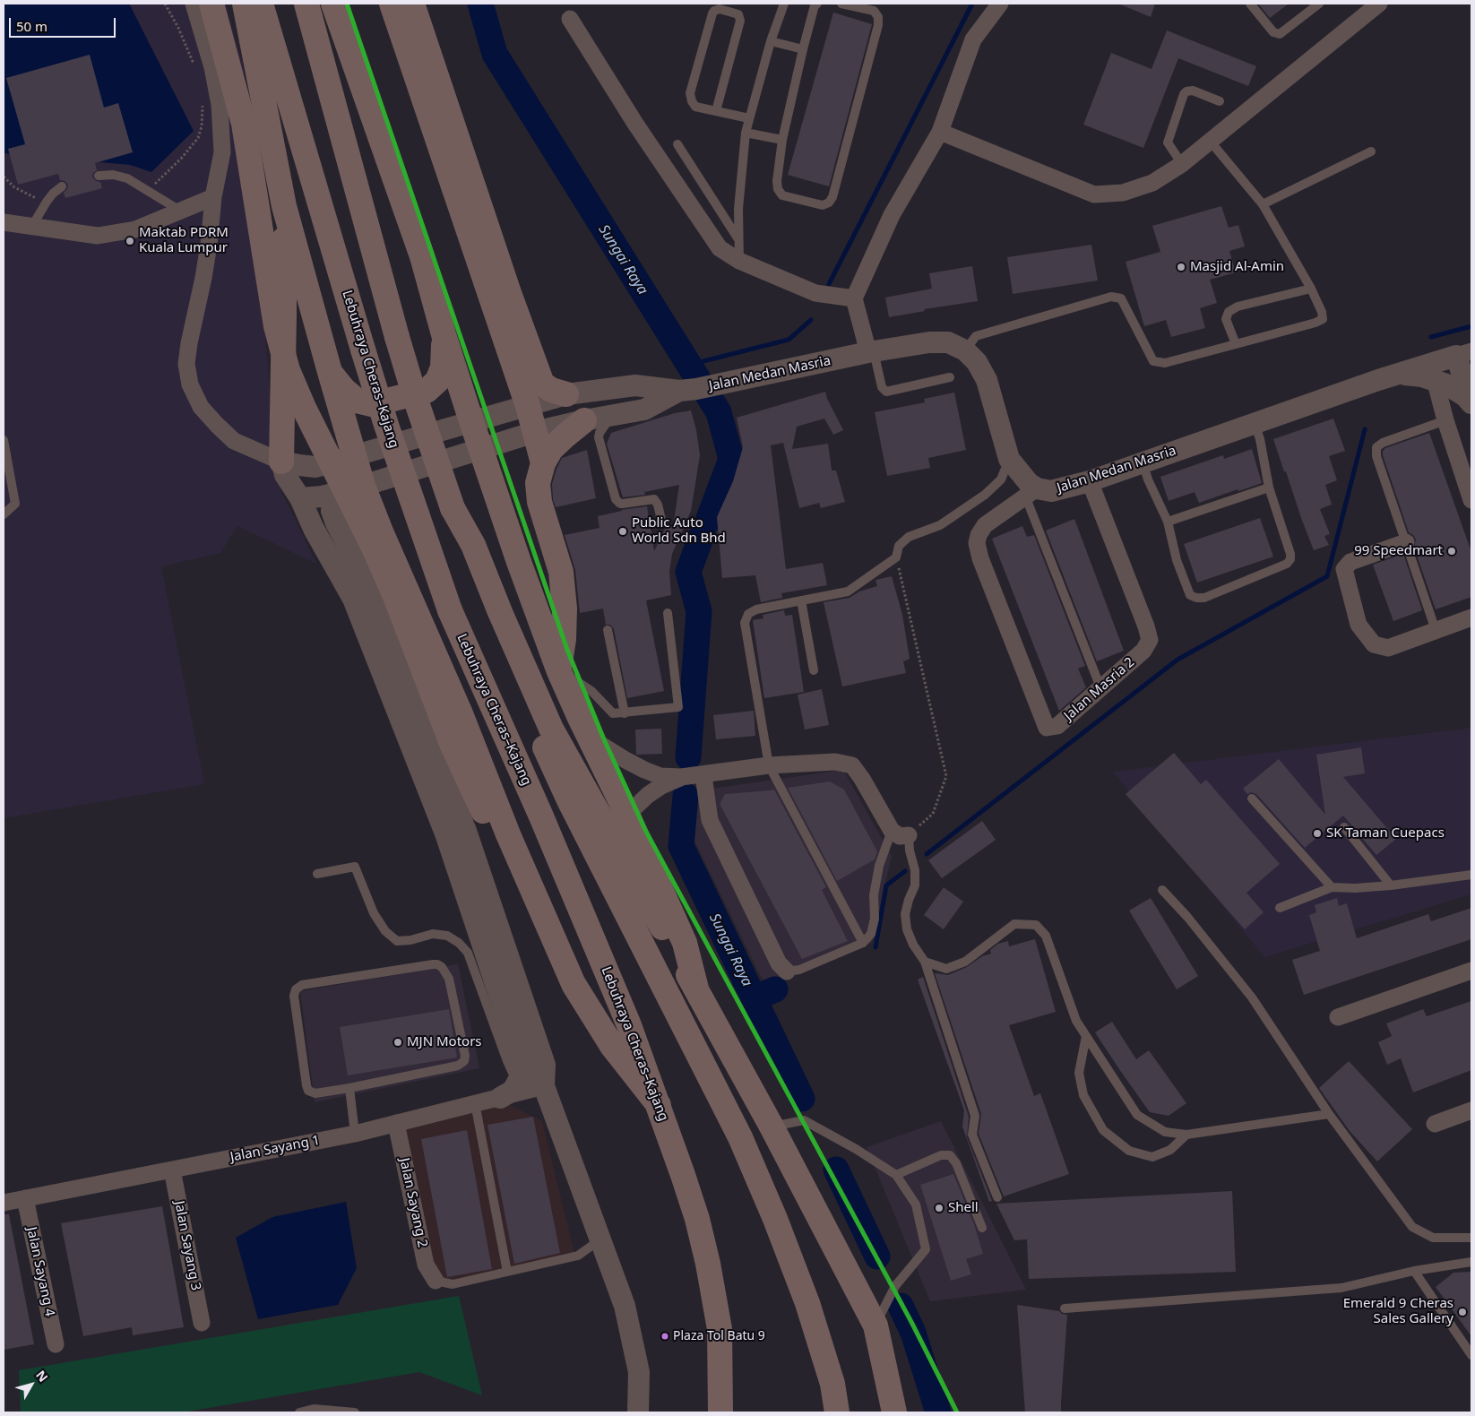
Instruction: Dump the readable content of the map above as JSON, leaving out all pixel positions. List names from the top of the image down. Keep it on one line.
{"streets":{"highway":["Lebuhraya Cheras–Kajang"],"street":["Jalan Medan Masria","Jalan Masria 2","Jalan Sayang 1","Jalan Sayang 2","Jalan Sayang 3","Jalan Sayang 4"]},"crossings":[["Jalan Medan Masria","Jalan Masria 2"],["Jalan Sayang 1","Jalan Sayang 2"],["Jalan Sayang 1","Jalan Sayang 3"],["Jalan Sayang 1","Jalan Sayang 4"]],"water":["Sungai Raya"],"places":["Maktab PDRM Kuala Lumpur","Masjid Al-Amin","Public Auto World Sdn Bhd","99 Speedmart","SK Taman Cuepacs","MJN Motors","Shell","Emerald 9 Cheras Sales Gallery","Plaza Tol Batu 9"],"scale_bar":"50 m","north":"top right"}
